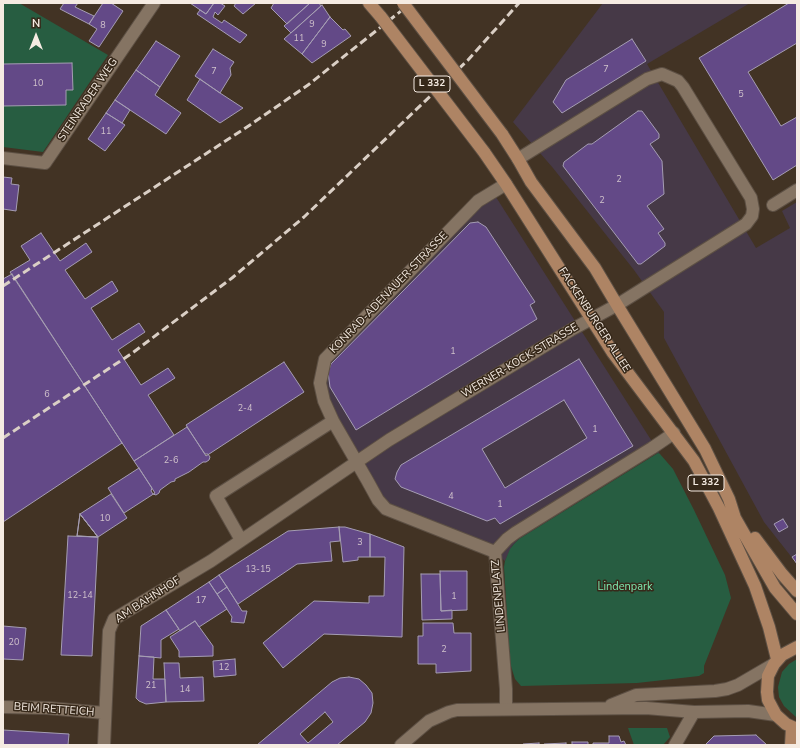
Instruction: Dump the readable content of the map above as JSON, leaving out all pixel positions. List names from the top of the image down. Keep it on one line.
{"streets":{"main road":["L 332","FACKENBURGER ALLEE"],"street":["STEINRADER WEG","KONRAD-ADENAUER-STRASSE","WERNER-KOCK-STRASSE","LINDENPLATZ","AM BAHNHOF","BEIM RETTEICH"]},"crossings":[["L 332","WERNER-KOCK-STRASSE"],["KONRAD-ADENAUER-STRASSE","FACKENBURGER ALLEE"],["KONRAD-ADENAUER-STRASSE","WERNER-KOCK-STRASSE"],["KONRAD-ADENAUER-STRASSE","LINDENPLATZ"],["KONRAD-ADENAUER-STRASSE","AM BAHNHOF"],["FACKENBURGER ALLEE","WERNER-KOCK-STRASSE"],["FACKENBURGER ALLEE","LINDENPLATZ"],["WERNER-KOCK-STRASSE","AM BAHNHOF"],["AM BAHNHOF","BEIM RETTEICH"]],"parks":["Lindenpark"],"house_numbers":["9","8","11","9","7","7","10","5","11","2","2","1","6","2-4","1","2-6","4","1","10","3","13-15","12-14","1","17","20","2","12","21","14"],"north":"top"}
